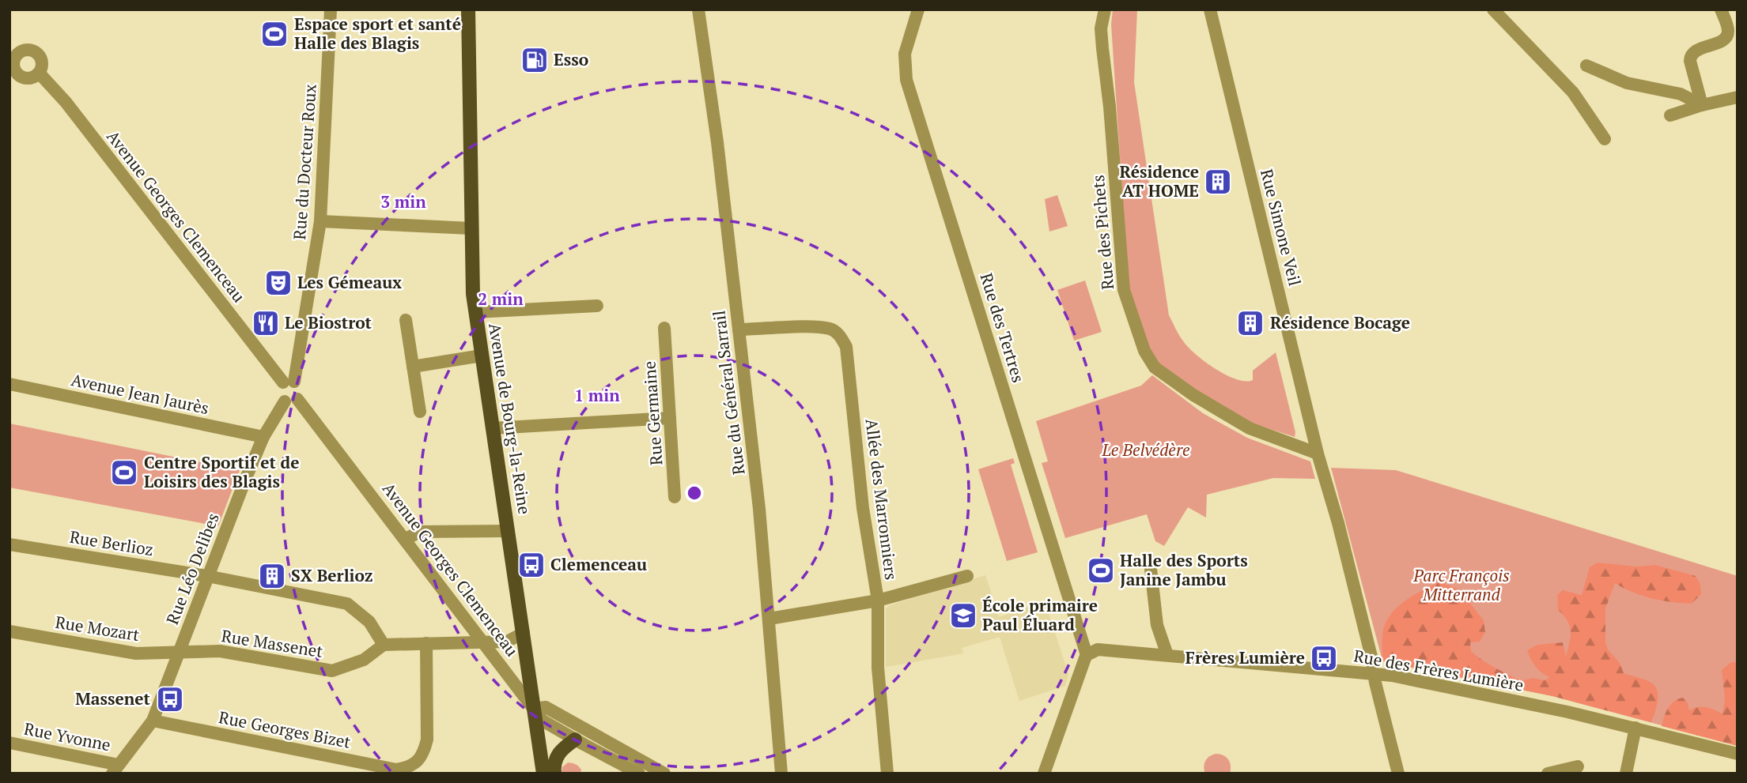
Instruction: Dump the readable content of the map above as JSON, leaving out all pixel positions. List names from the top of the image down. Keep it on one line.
{"streets":{"main road":["Avenue de Bourg-la-Reine"],"street":["Rue du Docteur Roux","Avenue Georges Clemenceau","Rue Simone Veil","Rue des Pichets","Rue des Tertres","Rue du Général Sarrail","Avenue Jean Jaurès","Rue Germaine","Allée des Marronniers","Rue Berlioz","Rue Léo Delibes","Rue Mozart","Rue Massenet","Rue des Frères Lumière","Rue Georges Bizet","Rue Yvonne"]},"crossings":[["Rue du Docteur Roux","Avenue Georges Clemenceau"],["Avenue Georges Clemenceau","Avenue de Bourg-la-Reine"],["Avenue Georges Clemenceau","Rue Léo Delibes"],["Rue Simone Veil","Rue des Pichets"],["Rue des Tertres","Rue des Frères Lumière"],["Rue du Général Sarrail","Allée des Marronniers"],["Avenue Jean Jaurès","Rue Léo Delibes"],["Rue Berlioz","Rue Léo Delibes"],["Rue Berlioz","Rue Massenet"],["Rue Léo Delibes","Rue Mozart"],["Rue Léo Delibes","Rue Massenet"],["Rue Léo Delibes","Rue Georges Bizet"],["Rue Léo Delibes","Rue Yvonne"],["Rue Mozart","Rue Massenet"]],"parks":["Le Belvédère","Parc François Mitterrand"],"places":{"sports":["Espace sport et santé Halle des Blagis","Centre Sportif et de Loisirs des Blagis","Halle des Sports Janine Jambu"],"fuel station":["Esso"],"building":["Résidence AT HOME","Résidence Bocage","SX Berlioz"],"theatre":["Les Gémeaux"],"restaurant":["Le Biostrot"],"bus stop":["Clemenceau","Frères Lumière","Massenet"],"school or university":["École primaire Paul Éluard"]},"rings":["3 min","2 min","1 min"]}
